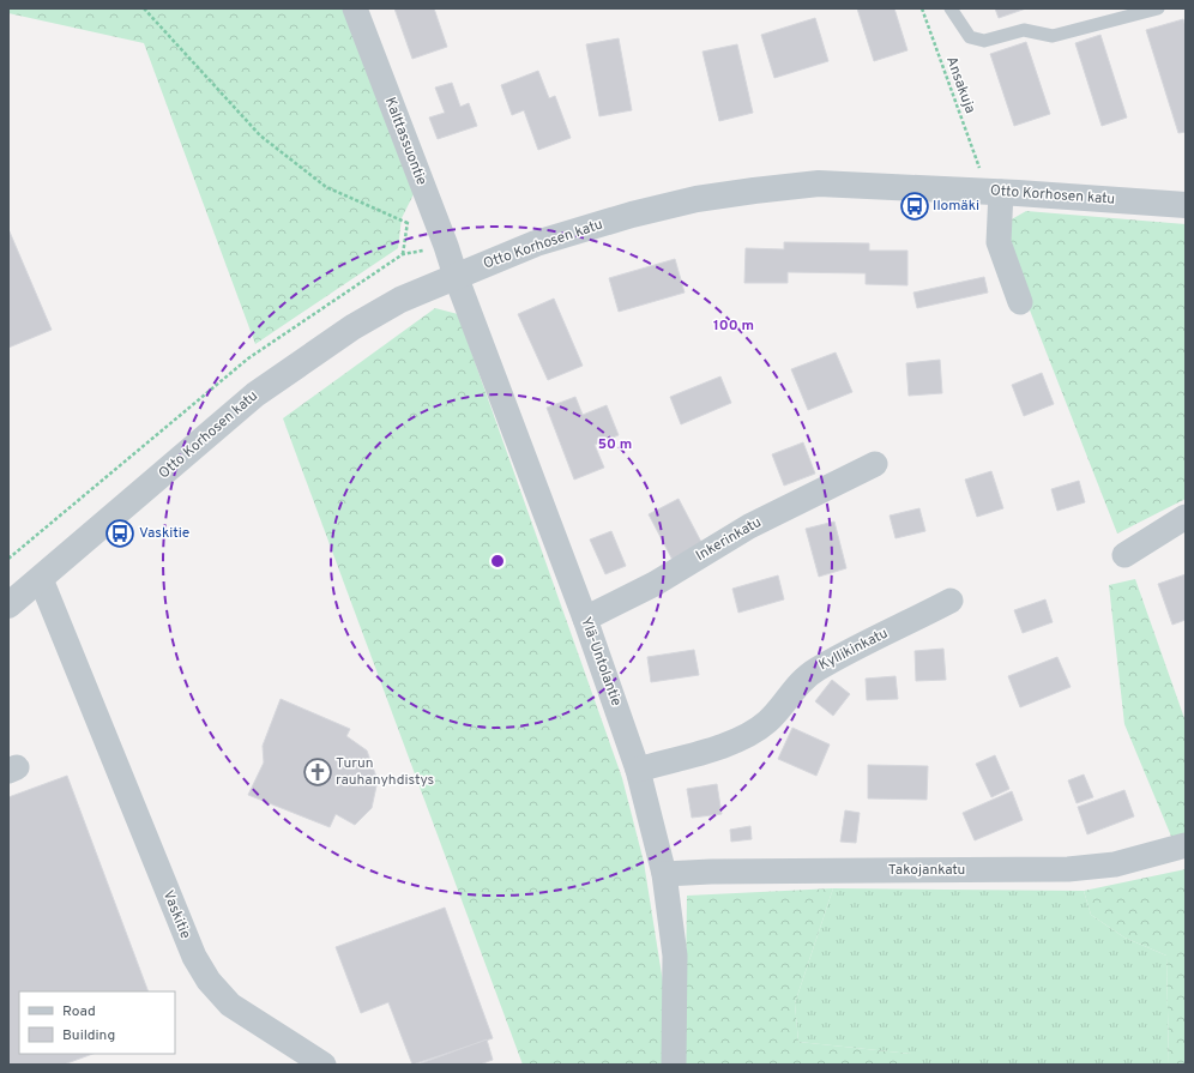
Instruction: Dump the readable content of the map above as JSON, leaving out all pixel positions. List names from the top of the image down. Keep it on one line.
{"streets":{"street":["Kalttassuontie","Otto Korhosen katu","Inkerinkatu","Kyllikinkatu","Ylä-Untolantie","Takojankatu","Vaskitie"],"path":["Ansakuja"]},"crossings":[["Kalttassuontie","Otto Korhosen katu"],["Kalttassuontie","Ylä-Untolantie"],["Otto Korhosen katu","Ylä-Untolantie"],["Otto Korhosen katu","Vaskitie"],["Inkerinkatu","Ylä-Untolantie"],["Kyllikinkatu","Ylä-Untolantie"],["Ylä-Untolantie","Takojankatu"]],"places":{"bus stop":["Ilomäki","Vaskitie"],"church":["Turun rauhanyhdistys"]},"legend":["Road","Building"],"rings":["100 m","50 m"]}
